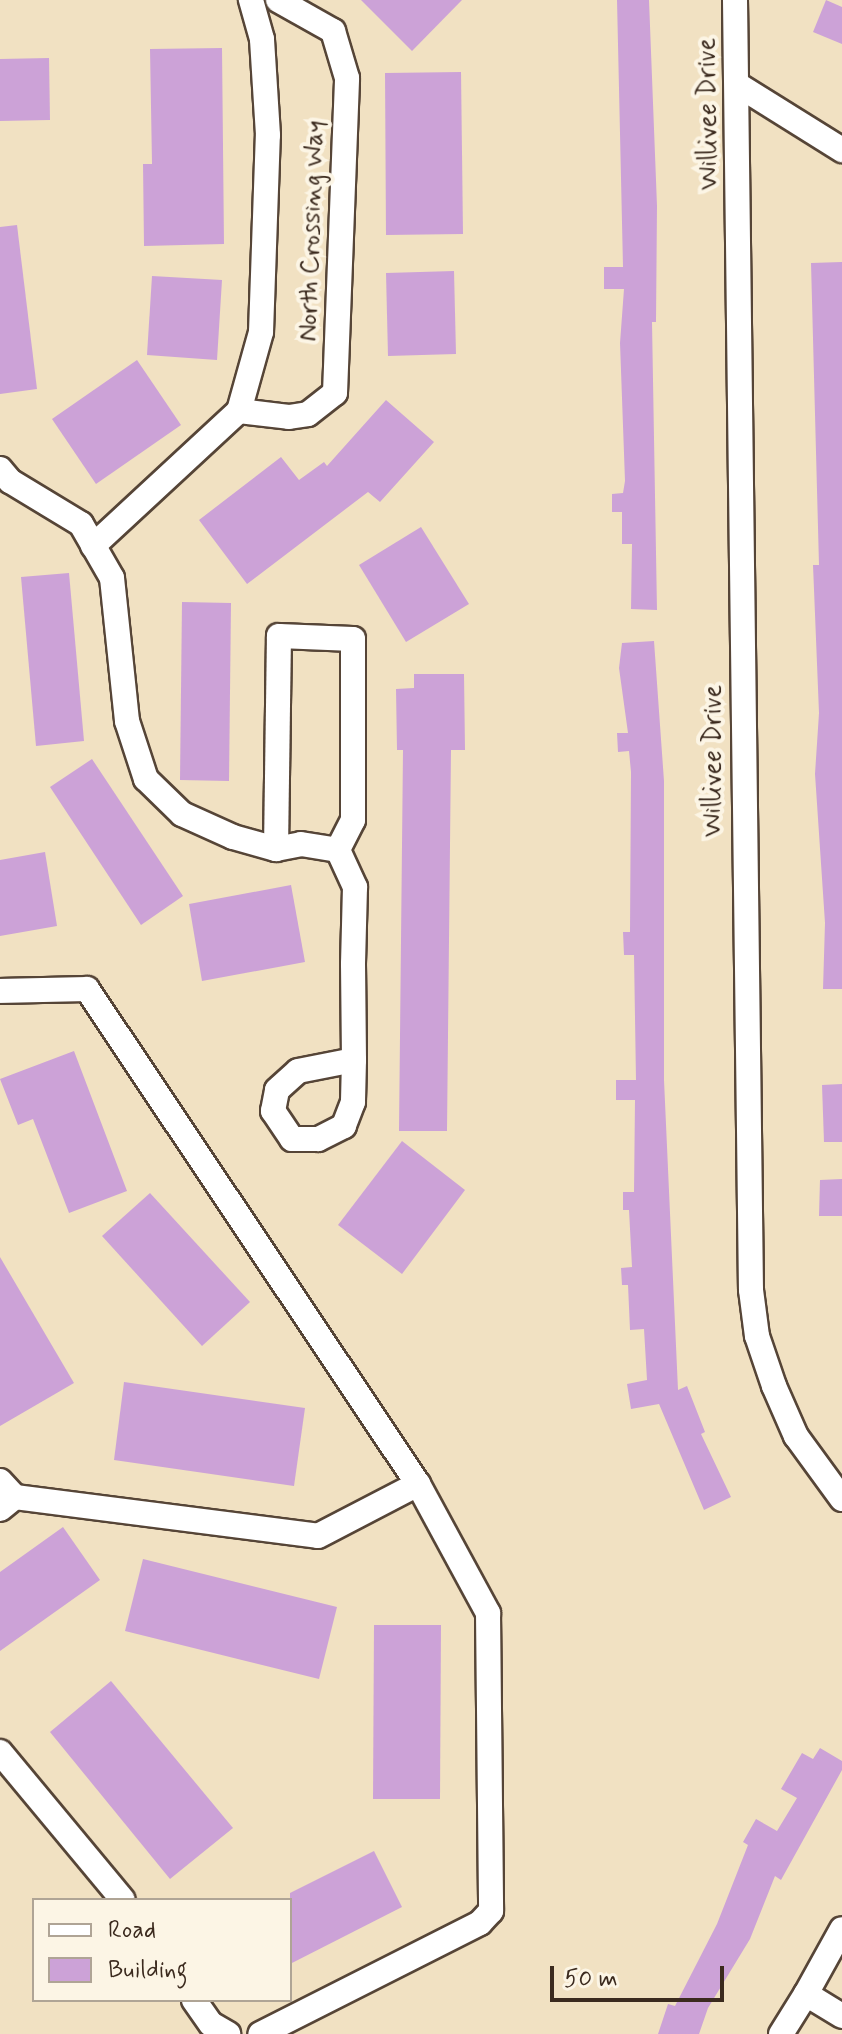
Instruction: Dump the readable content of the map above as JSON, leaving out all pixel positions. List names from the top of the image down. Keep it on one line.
{"streets":{"street":["Willivee Drive","North Crossing Way"]},"legend":["Road","Building"],"scale_bar":"50 m"}
